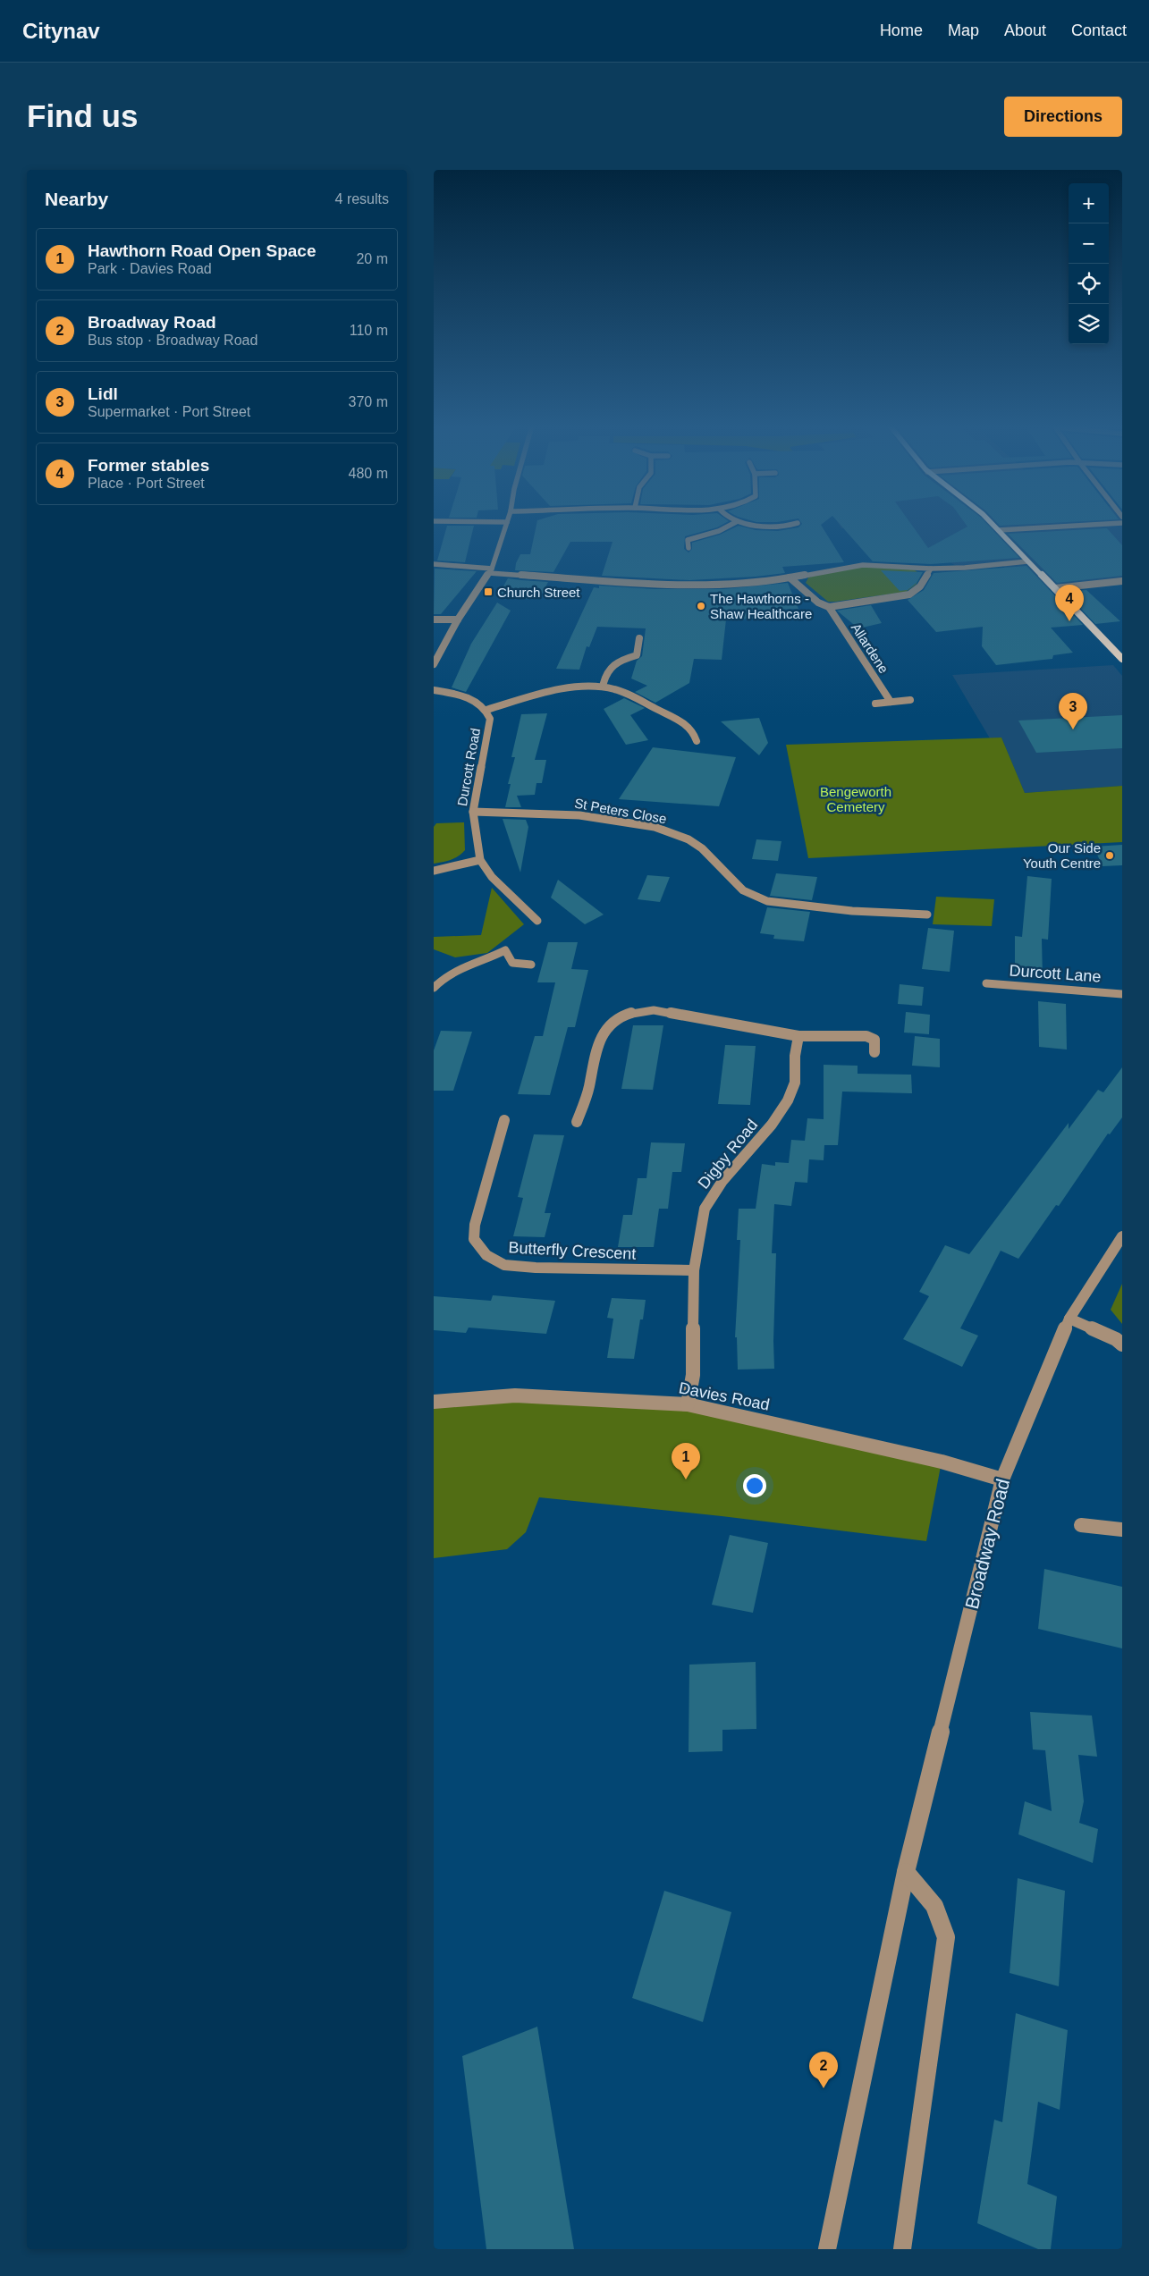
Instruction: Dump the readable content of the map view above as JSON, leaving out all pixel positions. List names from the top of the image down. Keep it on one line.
{"streets":{"street":["Allardene","Durcott Road","St Peters Close","Durcott Lane","Digby Road","Butterfly Crescent","Davies Road","Broadway Road"]},"crossings":[["Durcott Road","St Peters Close"],["Digby Road","Butterfly Crescent"],["Digby Road","Davies Road"],["Davies Road","Broadway Road"]],"parks":["Bengeworth Cemetery"],"places":{"transit":["Church Street"],"other":["The Hawthorns - Shaw Healthcare","Our Side Youth Centre"]},"page":{"header":"Citynav","nav":["Home","Map","About","Contact"],"buttons":"Directions","title":"Find us","heading":["Nearby","4 results"],"map_buttons":["+","−"],"list":[{"mark":"1","name":"Hawthorn Road Open Space","note":"Park · Davies Road","value":"20 m"},{"mark":"2","name":"Broadway Road","note":"Bus stop · Broadway Road","value":"110 m"},{"mark":"3","name":"Lidl","note":"Supermarket · Port Street","value":"370 m"},{"mark":"4","name":"Former stables","note":"Place · Port Street","value":"480 m"}],"pins":["4","3","1","2"]}}
